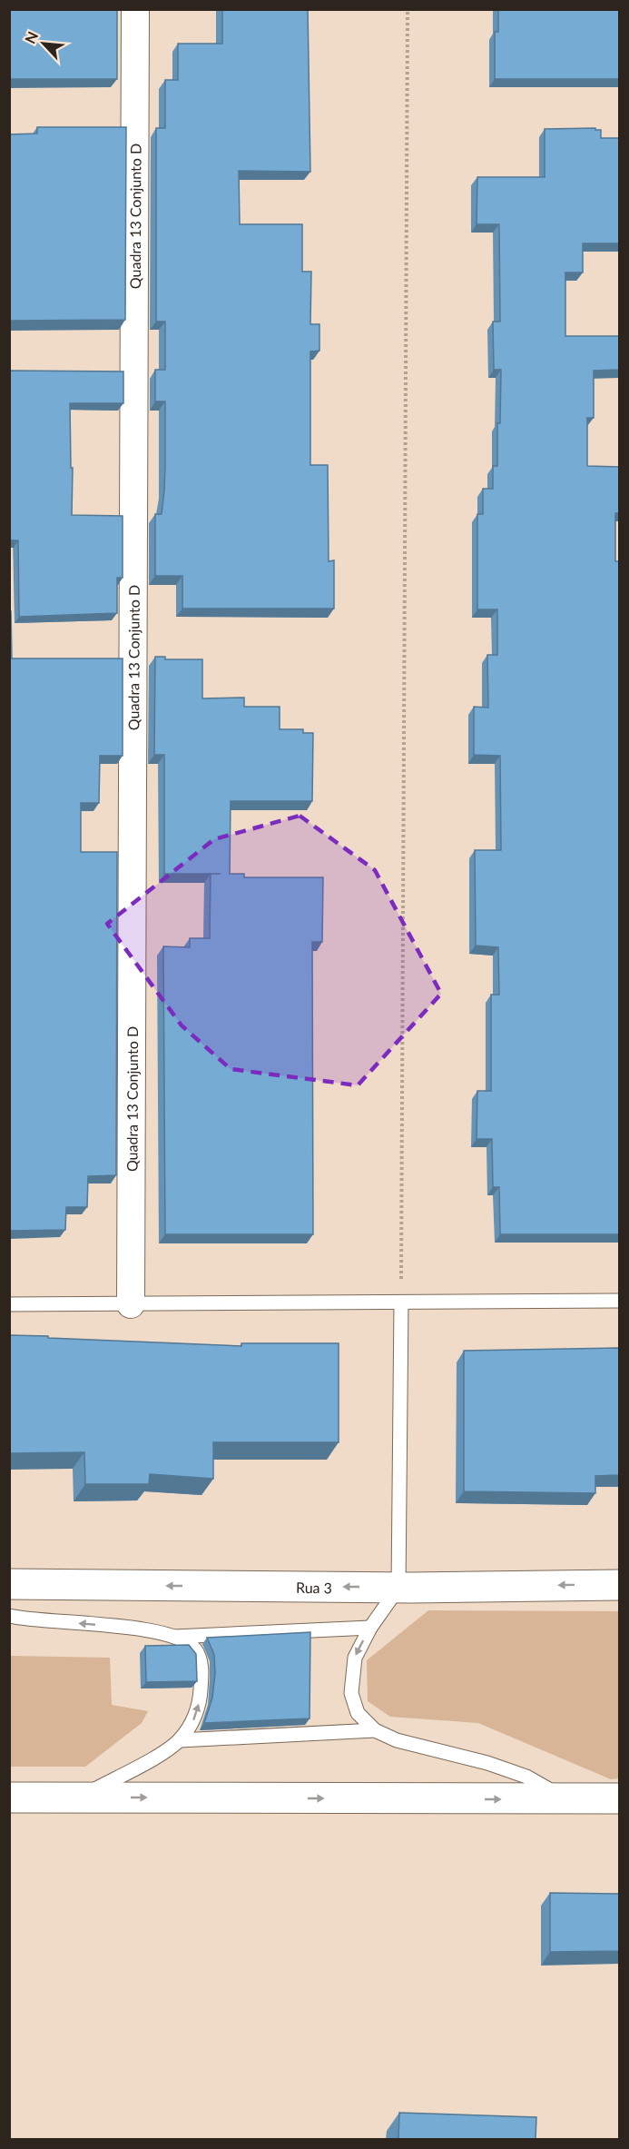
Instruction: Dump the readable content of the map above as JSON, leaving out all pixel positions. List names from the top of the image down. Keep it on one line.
{"streets":{"main road":["Rua 3"],"street":["Quadra 13 Conjunto D"]},"north":"top left"}
